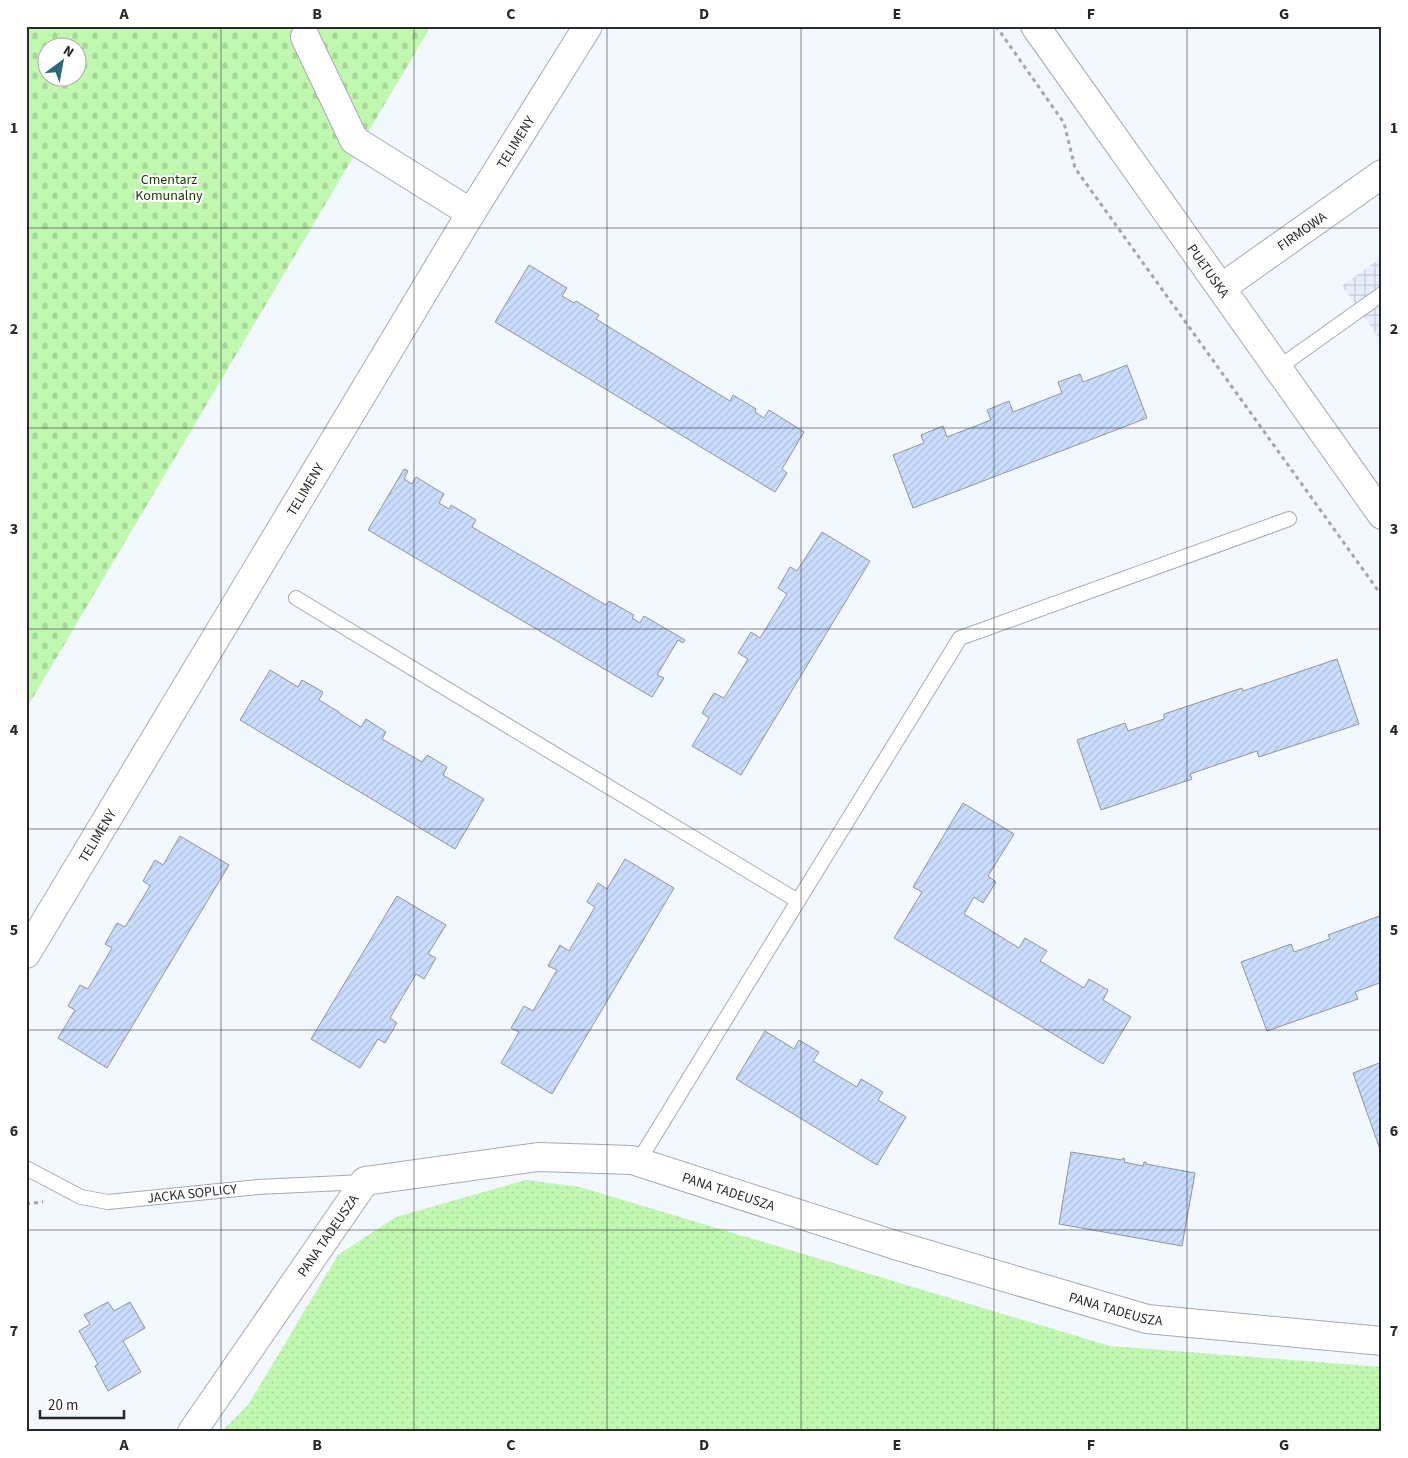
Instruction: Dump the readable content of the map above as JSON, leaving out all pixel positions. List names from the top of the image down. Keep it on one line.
{"streets":{"street":["TELIMENY","FIRMOWA","PUŁTUSKA","PANA TADEUSZA"],"lane":["JACKA SOPLICY"]},"crossings":[["FIRMOWA","PUŁTUSKA"],["PANA TADEUSZA","JACKA SOPLICY"]],"parks":["Cmentarz Komunalny"],"scale_bar":"20 m","north":"top right","grid":{"columns":["A","B","C","D","E","F","G"],"rows":["1","2","3","4","5","6","7"]}}
